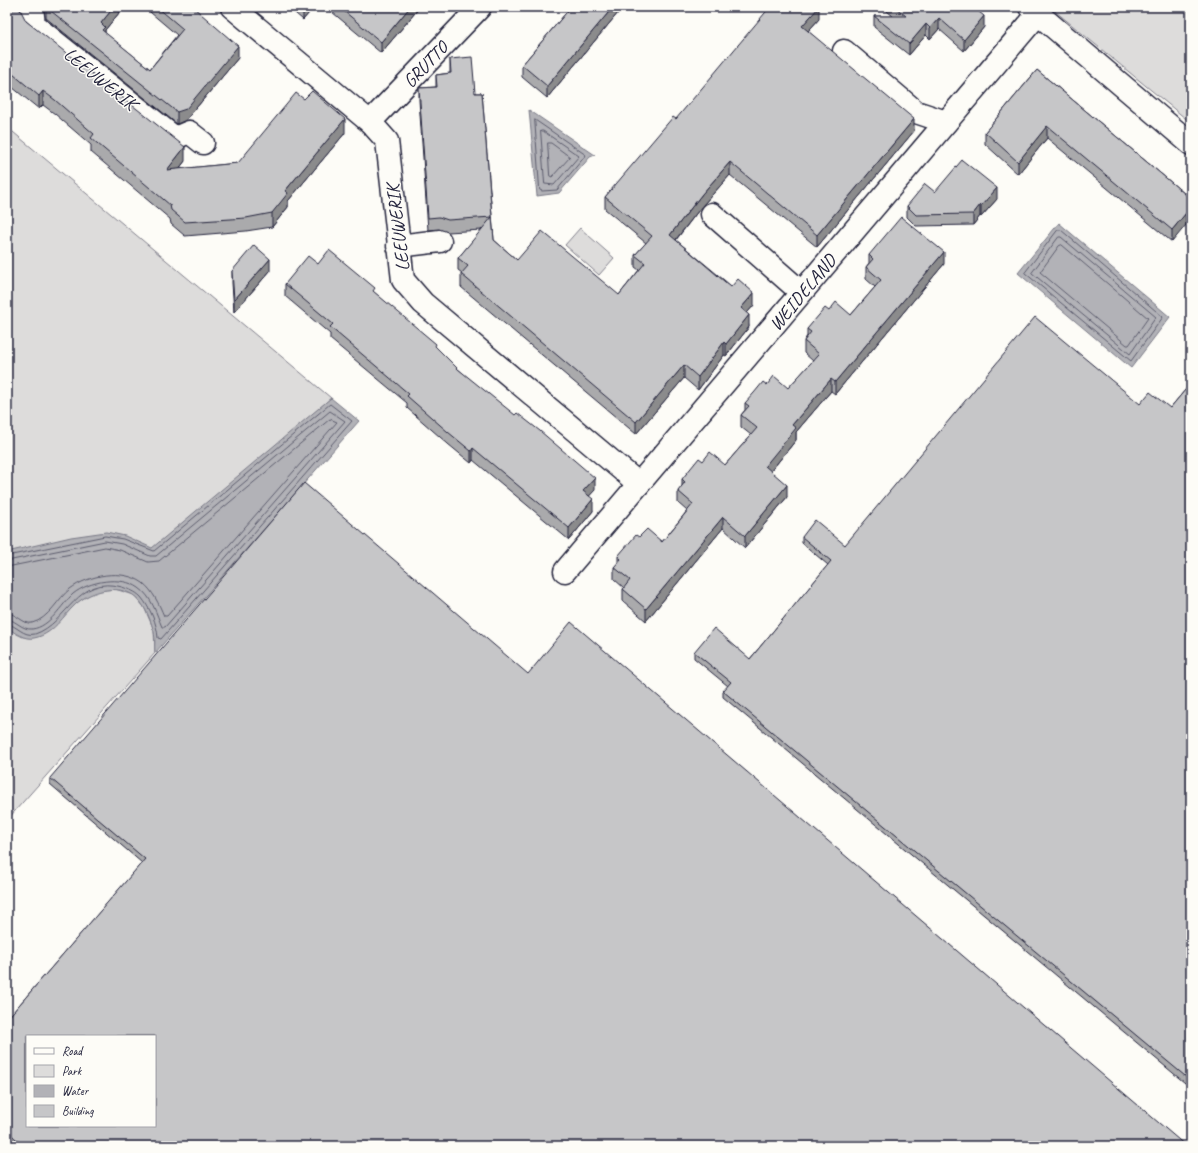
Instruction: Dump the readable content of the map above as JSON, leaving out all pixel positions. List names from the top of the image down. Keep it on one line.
{"streets":{"street":["GRUTTO","LEEUWERIK","WEIDELAND"]},"crossings":[["GRUTTO","LEEUWERIK"],["LEEUWERIK","WEIDELAND"]],"legend":["Road","Park","Water","Building"]}
